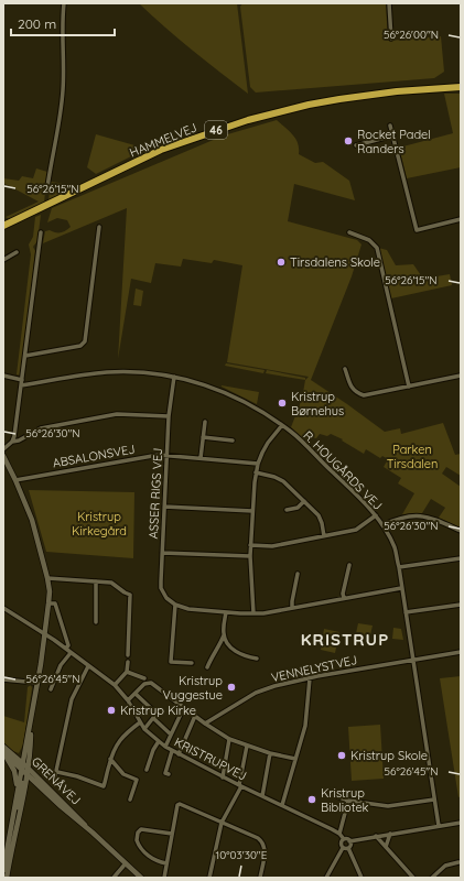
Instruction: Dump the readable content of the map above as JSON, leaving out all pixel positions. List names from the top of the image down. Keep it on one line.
{"streets":{"highway":["46","HAMMELVEJ"],"street":["ABSALONSVEJ","R. HOUGÅRDS VEJ","ASSER RIGS VEJ","VENNELYSTVEJ","KRISTRUPVEJ","GRENÅVEJ"]},"crossings":[["ABSALONSVEJ","ASSER RIGS VEJ"],["R. HOUGÅRDS VEJ","ASSER RIGS VEJ"],["R. HOUGÅRDS VEJ","VENNELYSTVEJ"]],"districts":["KRISTRUP"],"parks":["Parken Tirsdalen","Kristrup Kirkegård"],"places":["Rocket Padel Randers","Tirsdalens Skole","Kristrup Børnehus","Kristrup Vuggestue","Kristrup Kirke","Kristrup Skole","Kristrup Bibliotek"],"scale_bar":"200 m","coordinates":["56°26'00\"N","56°26'15\"N","56°26'30\"N","56°26'45\"N","10°03'30\"E"]}
